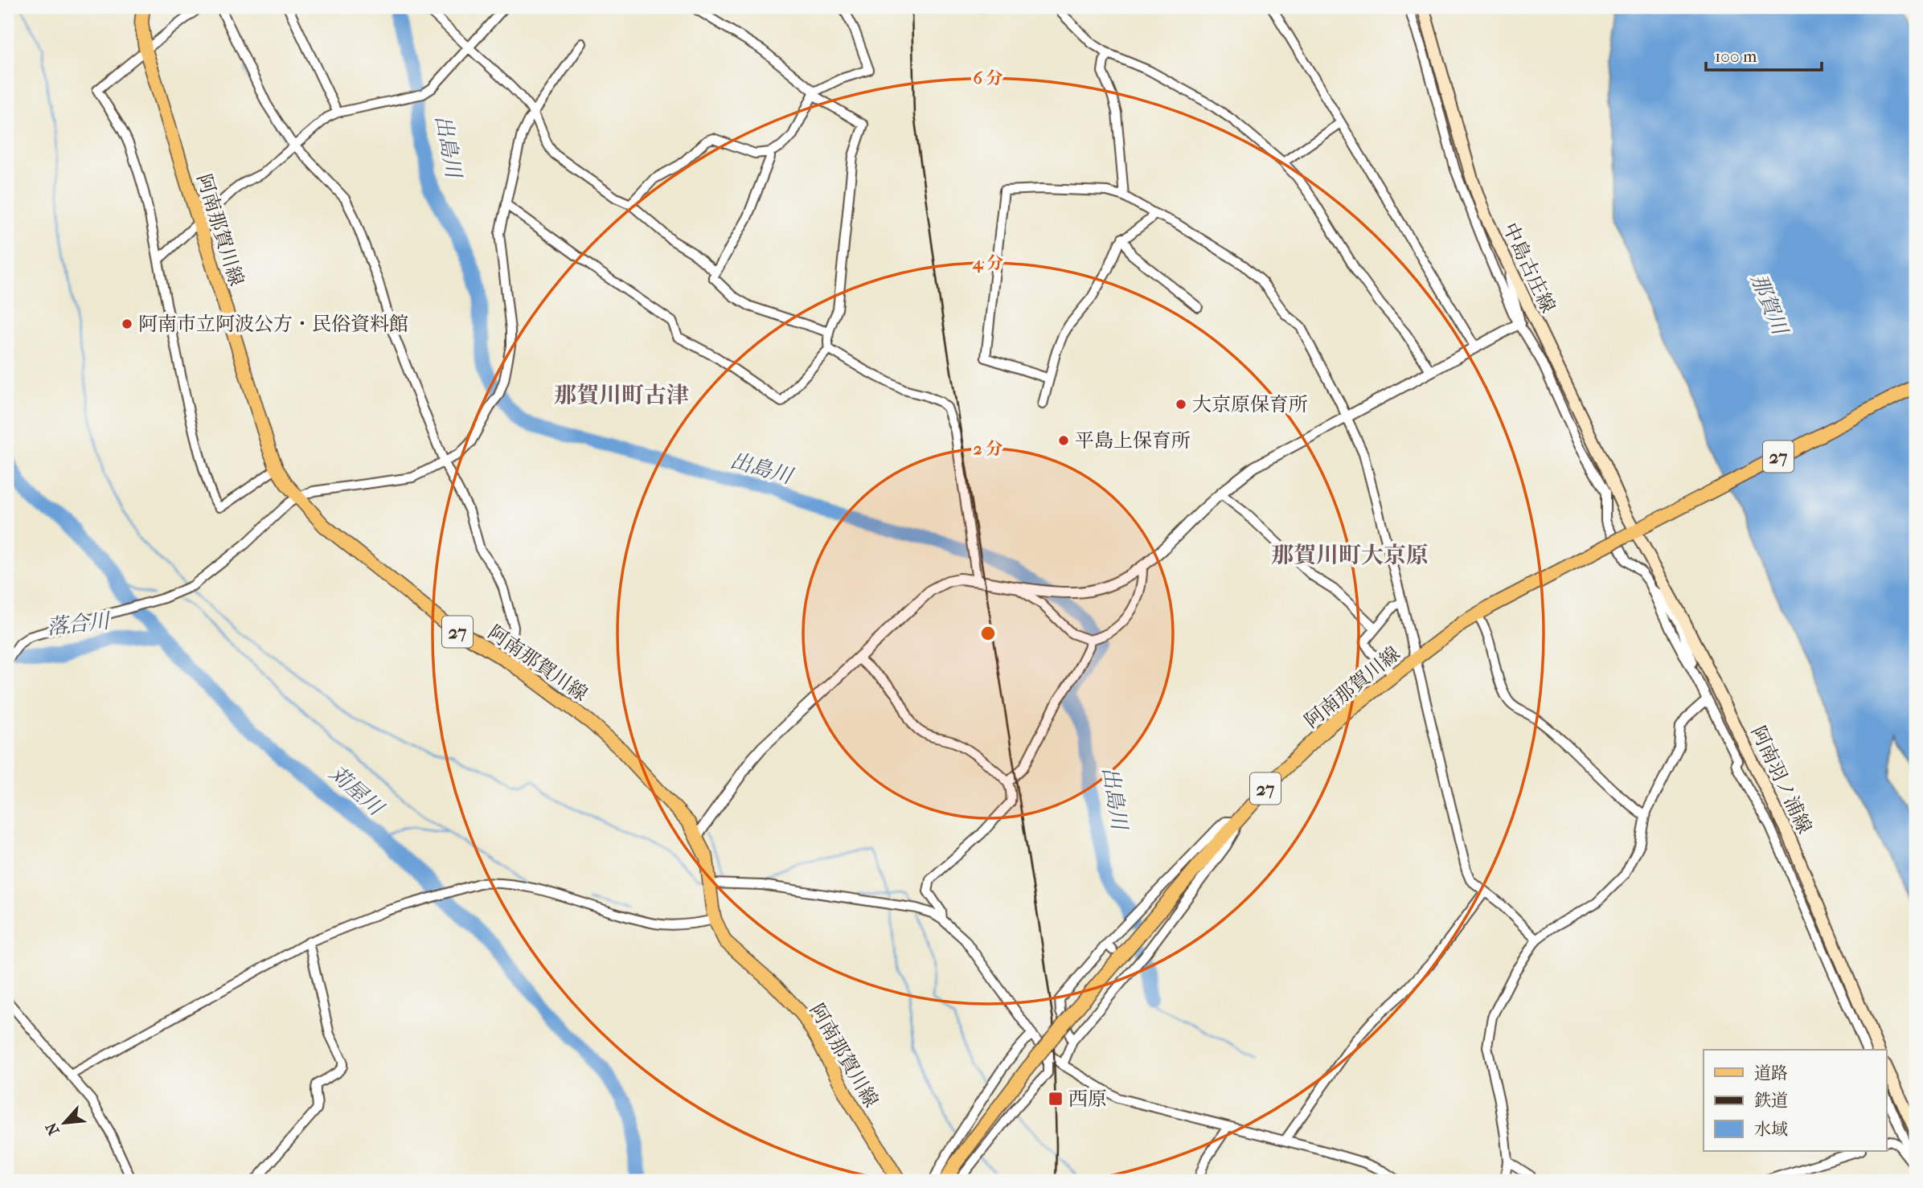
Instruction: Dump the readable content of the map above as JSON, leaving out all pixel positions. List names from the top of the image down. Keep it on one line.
{"streets":{"main road":["阿南那賀川線","中島古庄線","27","阿南羽ノ浦線"]},"crossings":[["阿南那賀川線","中島古庄線"],["阿南那賀川線","阿南羽ノ浦線"],["中島古庄線","阿南羽ノ浦線"]],"districts":["那賀川町古津","那賀川町大京原"],"water":["出島川","那賀川","落合川","苅屋川"],"places":{"other":["阿南市立阿波公方・民俗資料館","大京原保育所","平島上保育所"],"transit":["西原"]},"legend":["道路","鉄道","水域"],"scale_bar":"100 m","north":"bottom left","rings":["6 分","4 分","2 分"]}
